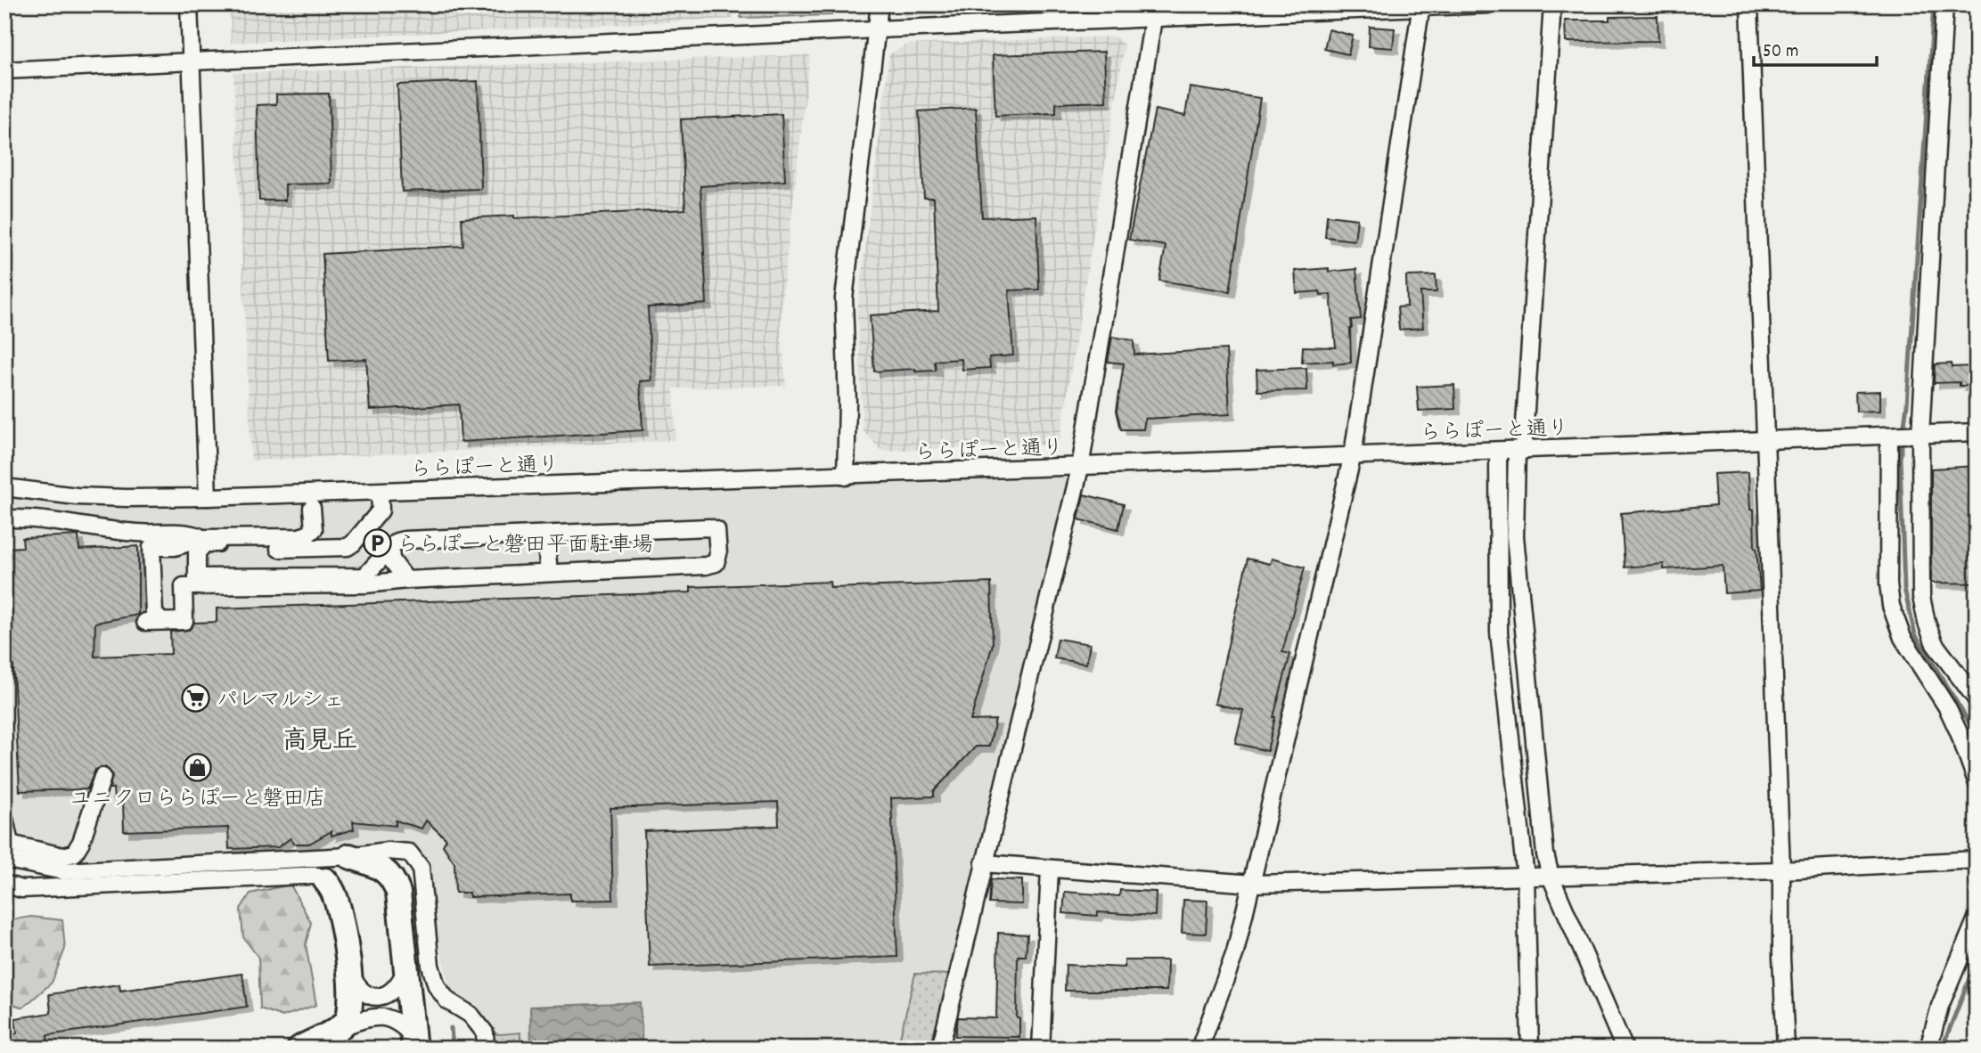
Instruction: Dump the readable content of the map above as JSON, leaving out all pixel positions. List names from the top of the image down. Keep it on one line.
{"streets":{"street":["ららぽーと通り"]},"districts":["高見丘"],"places":{"parking":["ららぽーと磐田平面駐車場"],"supermarket":["パレマルシェ"],"shop":["ユニクロららぽーと磐田店"]},"scale_bar":"50 m"}
